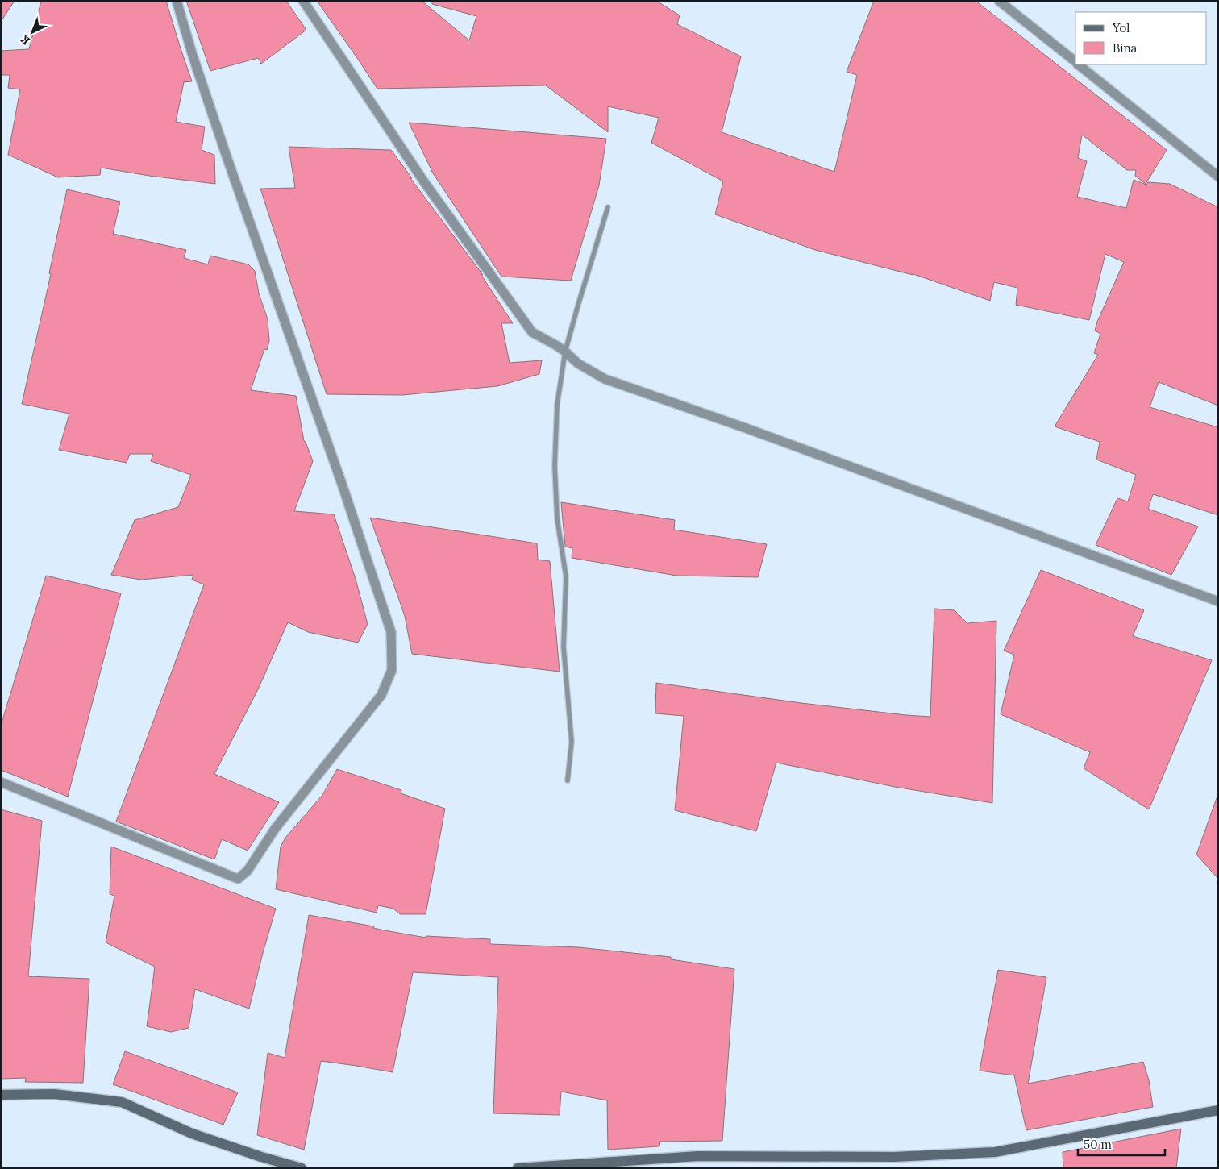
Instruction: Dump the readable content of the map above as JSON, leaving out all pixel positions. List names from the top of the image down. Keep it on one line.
{"legend":["Yol","Bina"],"scale_bar":"50 m","north":"bottom left"}
